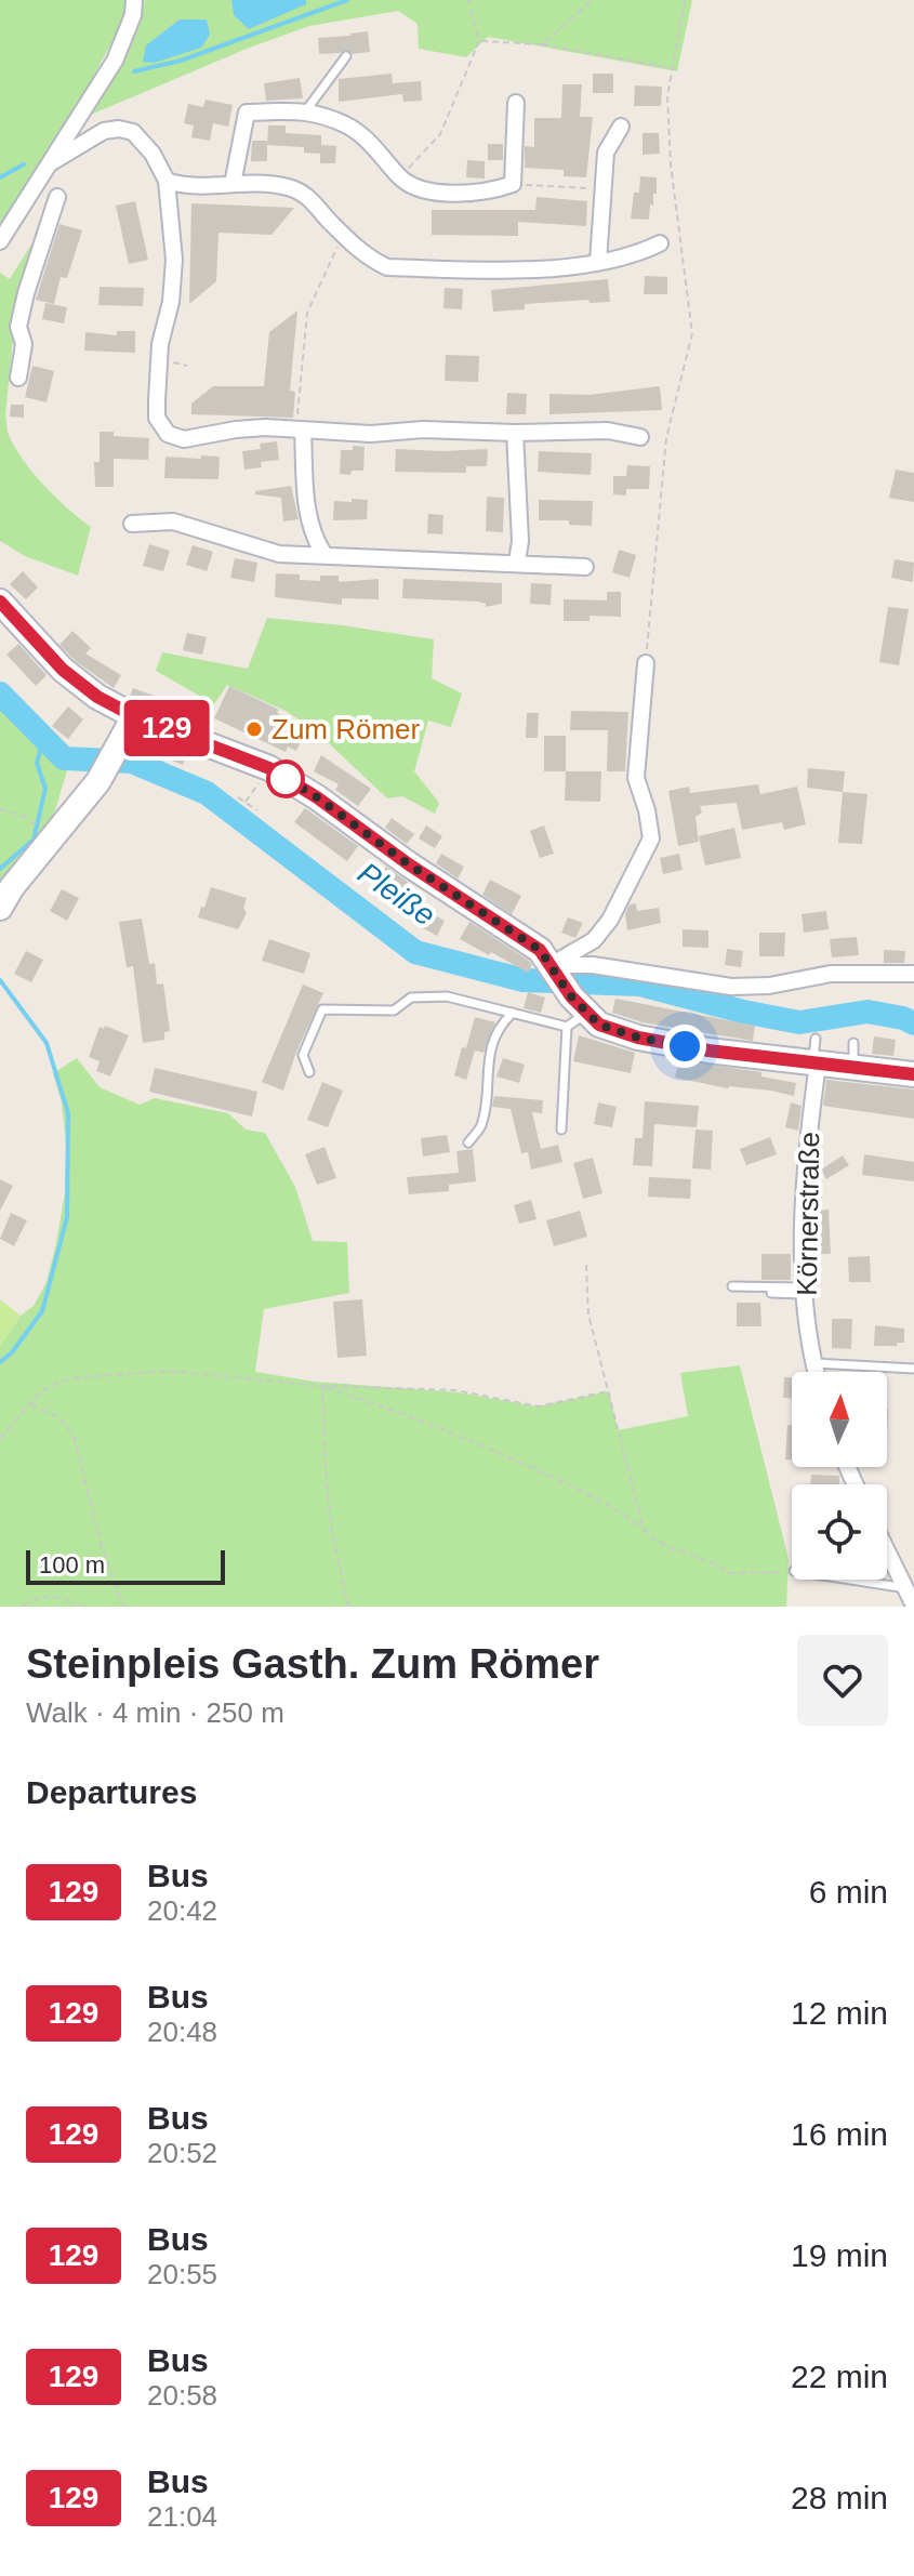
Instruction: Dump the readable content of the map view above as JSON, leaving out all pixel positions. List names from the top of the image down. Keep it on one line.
{"streets":{"street":["Körnerstraße"]},"water":["Pleiße"],"places":["Zum Römer"],"lines":["bus line 129"],"scale_bar":"100 m","north":"top","page":{"on_map":"129","scale":"100 m","heading":[["Steinpleis Gasth. Zum Römer","Walk · 4 min · 250 m"],"Departures"],"list":[{"mark":"129","name":"Bus","note":"20:42","value":"6 min"},{"mark":"129","name":"Bus","note":"20:48","value":"12 min"},{"mark":"129","name":"Bus","note":"20:52","value":"16 min"},{"mark":"129","name":"Bus","note":"20:55","value":"19 min"},{"mark":"129","name":"Bus","note":"20:58","value":"22 min"},{"mark":"129","name":"Bus","note":"21:04","value":"28 min"}]}}
